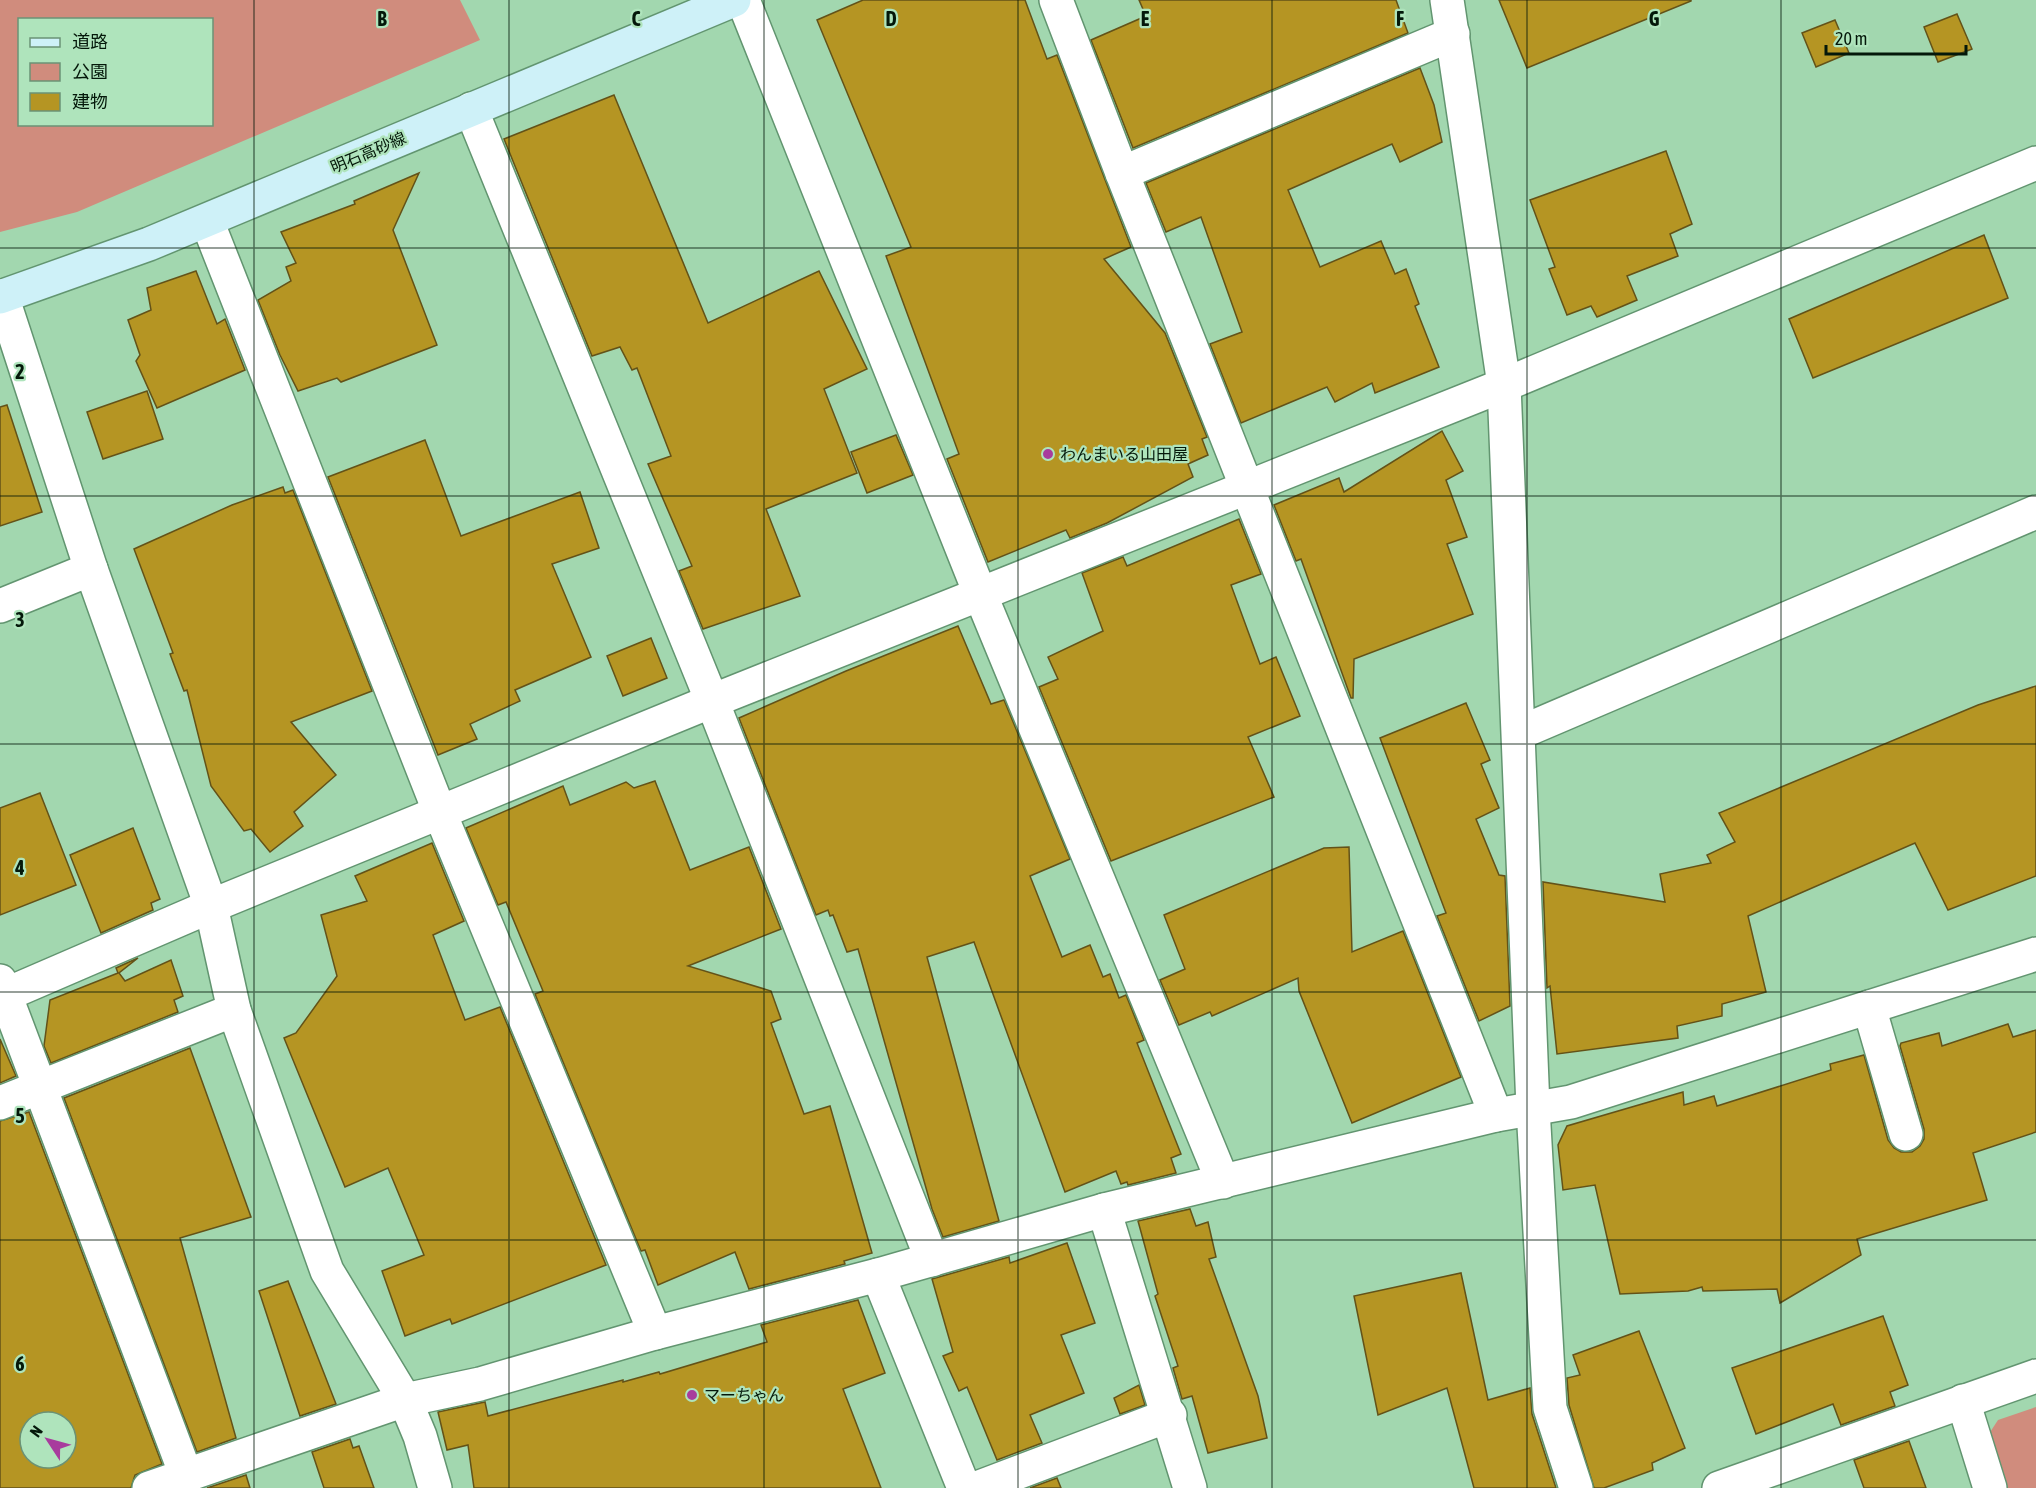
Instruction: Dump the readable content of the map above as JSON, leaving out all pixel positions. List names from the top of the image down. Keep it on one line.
{"streets":{"main road":["明石高砂線"]},"places":["わんまいる山田屋","マーちゃん"],"legend":["道路","公園","建物"],"scale_bar":"20 m","north":"top left","grid":{"columns":["B","C","D","E","F","G"],"rows":["2","3","4","5","6"]}}
